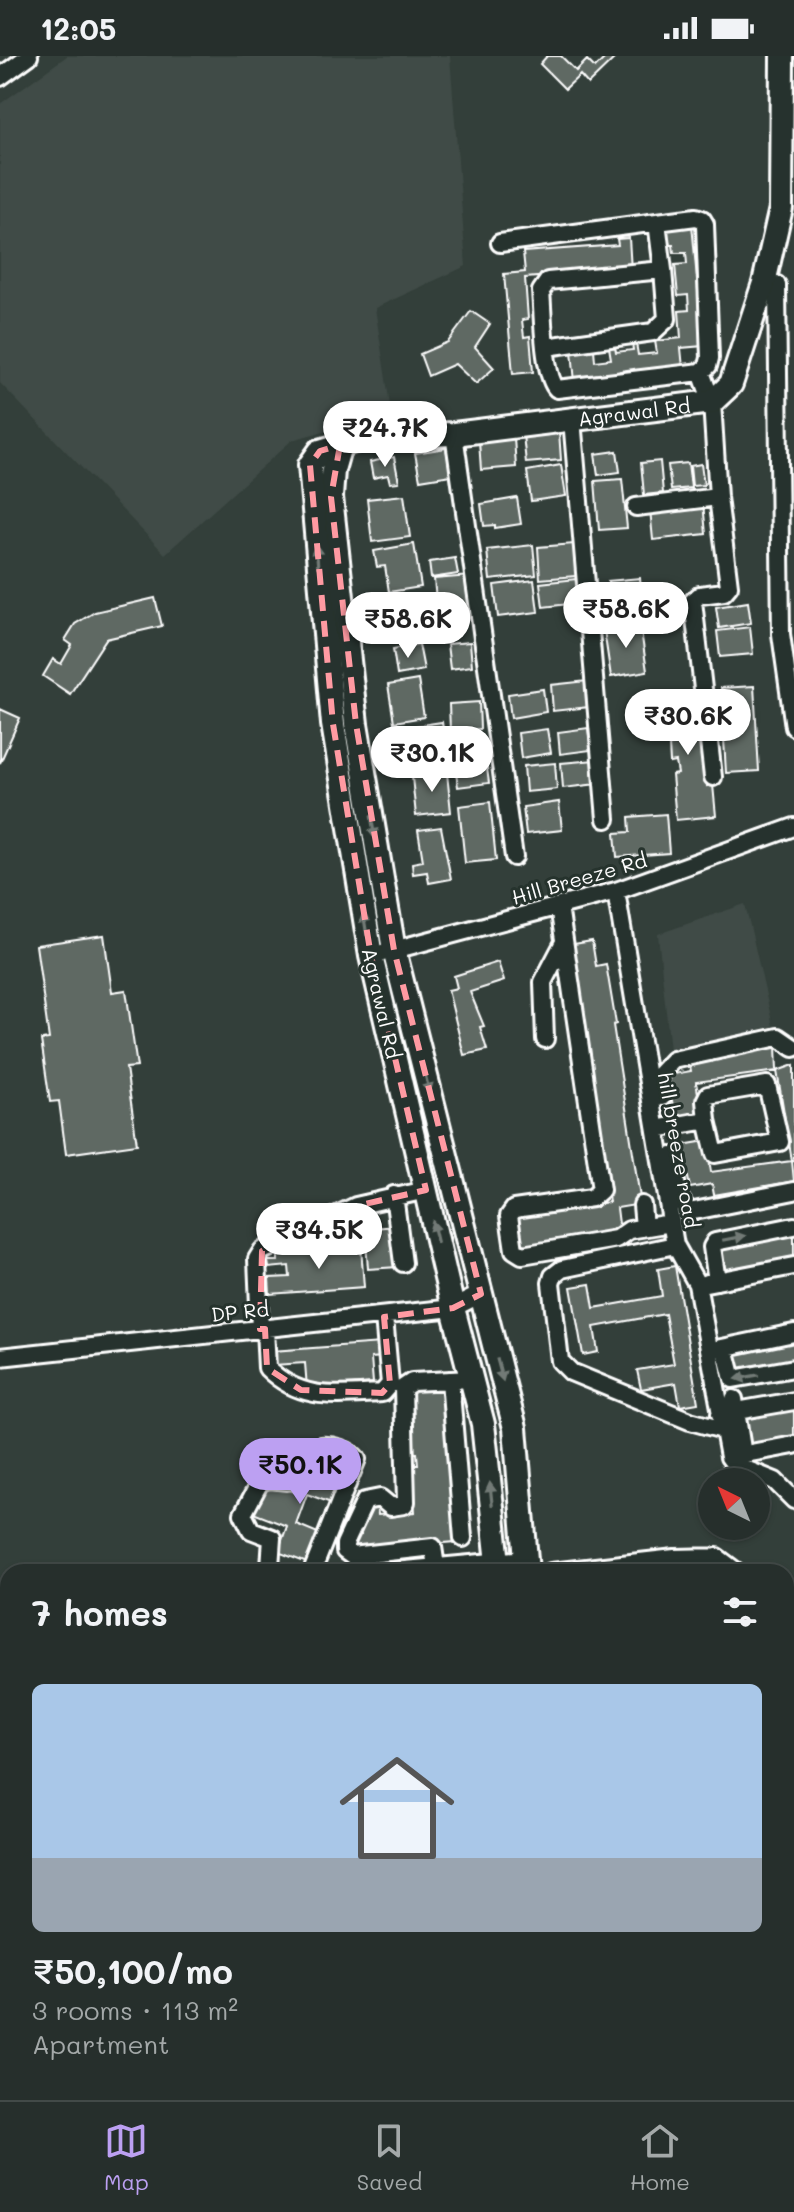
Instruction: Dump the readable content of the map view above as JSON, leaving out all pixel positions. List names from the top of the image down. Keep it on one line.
{"streets":{"street":["Agrawal Rd","Hill Breeze Rd","hill breeze road","DP Rd"]},"crossings":[["Agrawal Rd","Hill Breeze Rd"],["Agrawal Rd","DP Rd"],["Hill Breeze Rd","hill breeze road"]],"north":"top left","page":{"status":"12:05","price":["₹24.7K","₹58.6K","₹58.6K","₹30.6K","₹30.1K","₹34.5K","₹50.1K"],"heading":"7 homes","list":[{"name":"₹50,100/mo","note":"3 rooms · 113 m² · Apartment"}],"tabs":["Map","Saved","Home"]}}
